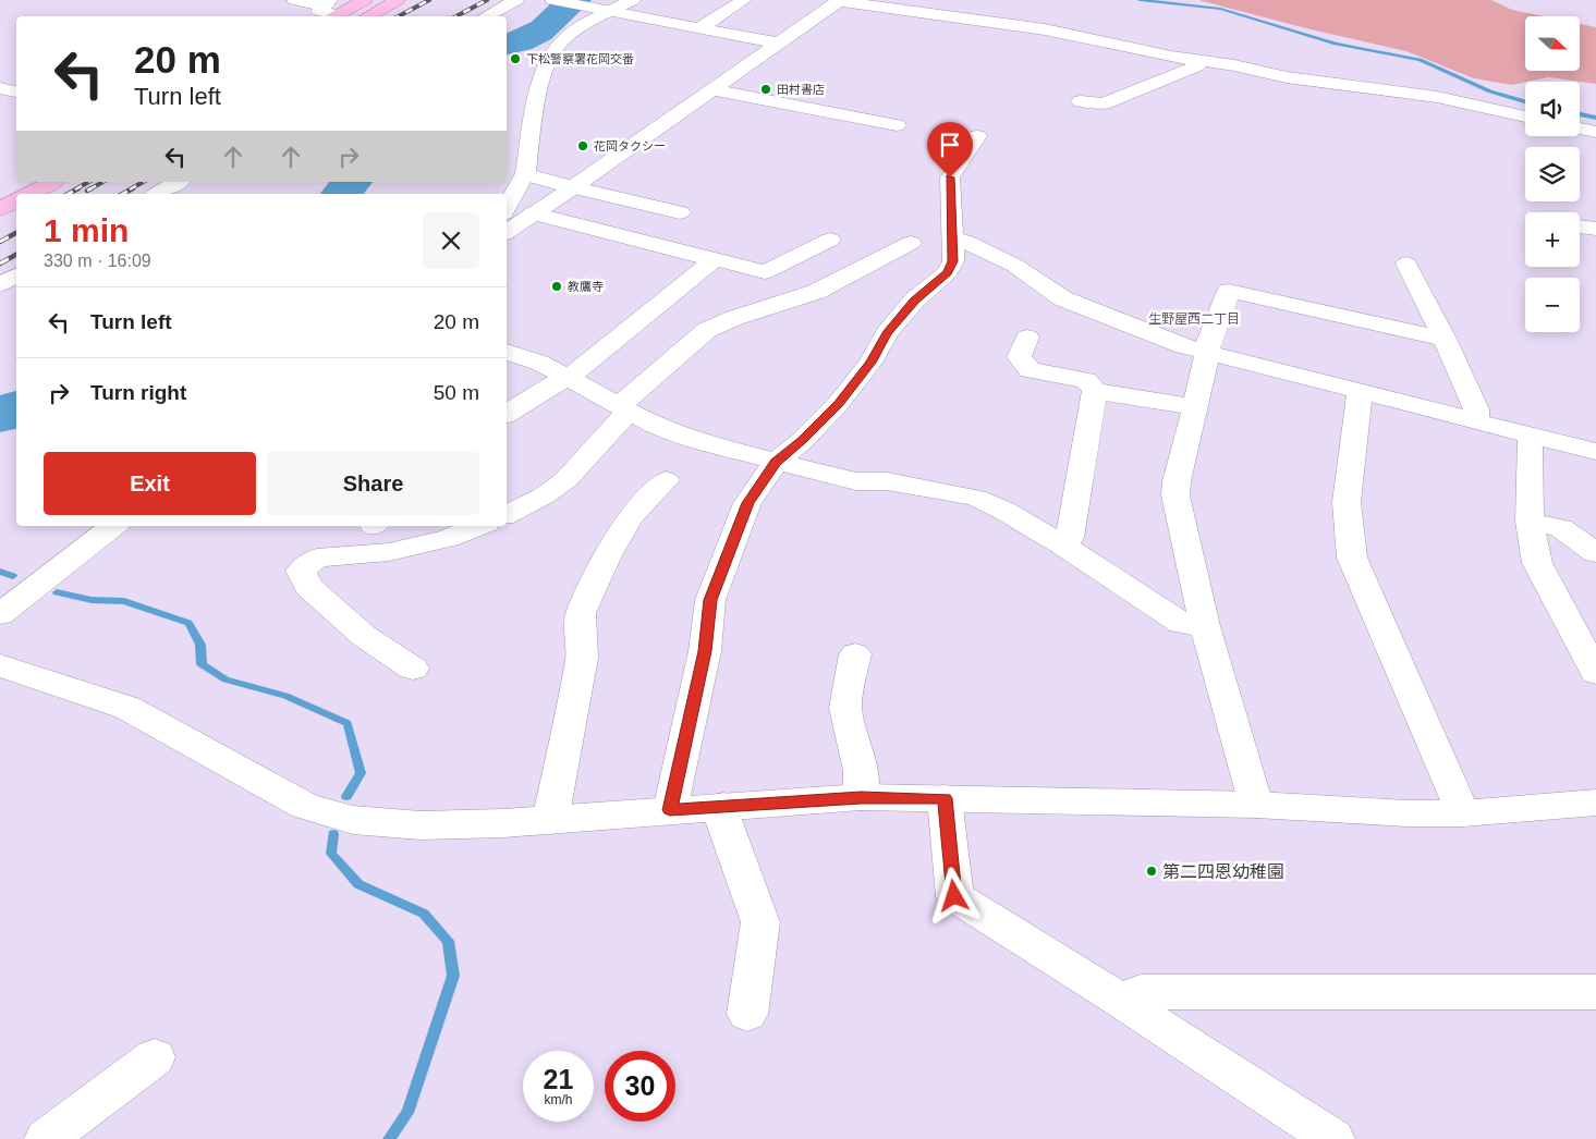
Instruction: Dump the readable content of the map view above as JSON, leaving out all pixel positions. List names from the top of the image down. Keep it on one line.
{"districts":["生野屋西二丁目"],"places":["下松警察署花岡交番","田村書店","花岡タクシー","教鷹寺","第二四恩幼稚園"],"north":"right","page":{"map_buttons":["+","−"],"turn":["20 m","Turn left"],"heading":["1 min","330 m · 16:09"],"list":[{"name":"Turn left","value":"20 m"},{"name":"Turn right","value":"50 m"}],"buttons":["Exit","Share"],"speed":"21 km/h","limit":"30"}}
